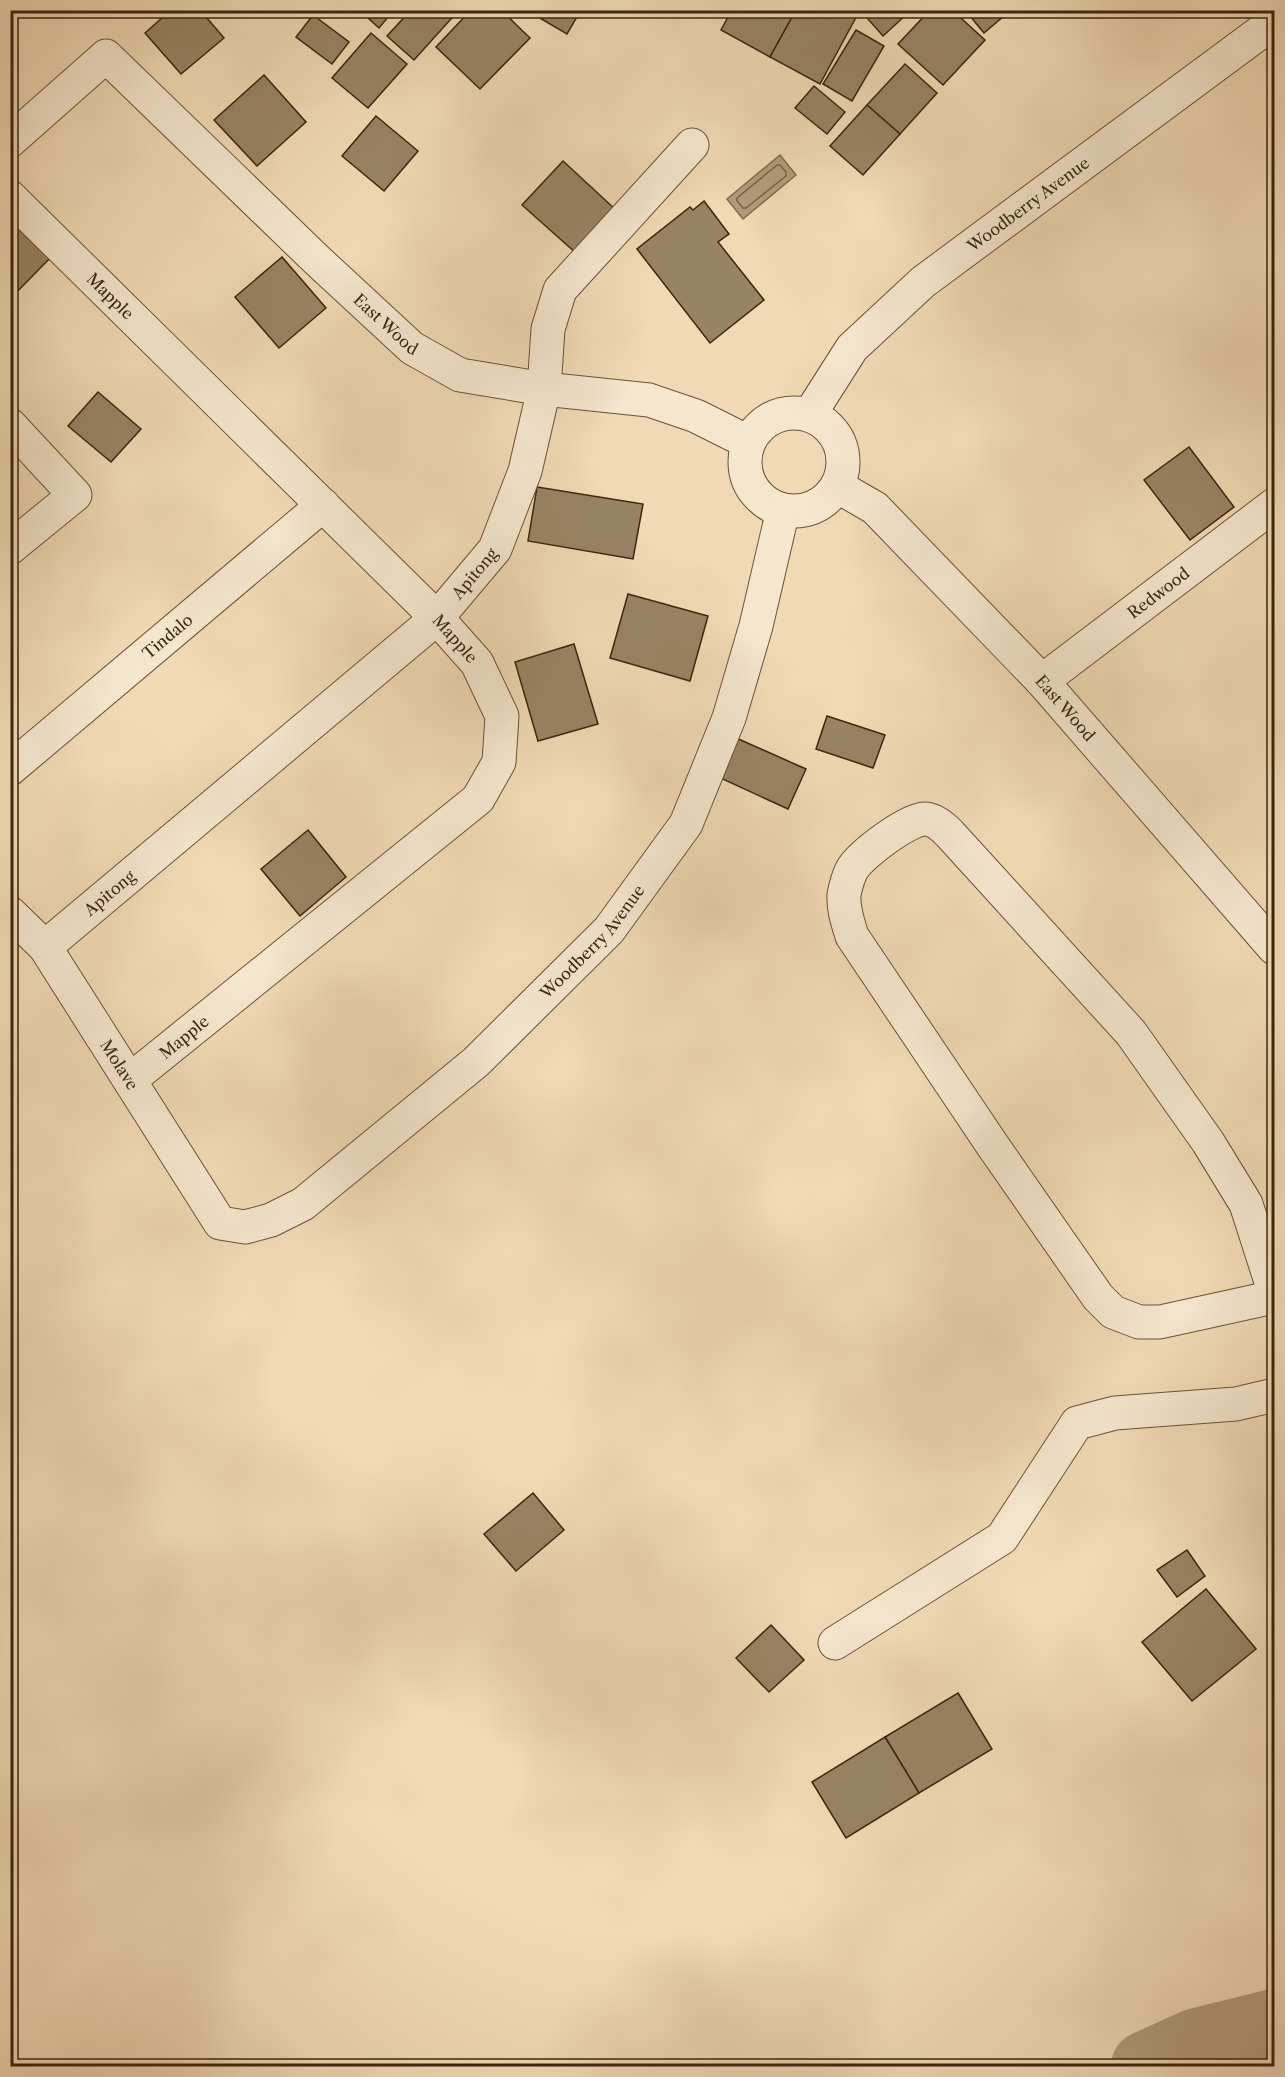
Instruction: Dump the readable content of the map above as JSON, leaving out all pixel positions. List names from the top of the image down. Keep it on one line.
{"streets":{"street":["Woodberry Avenue","Mapple","East Wood","Apitong","Redwood","Tindalo","Molave"]},"crossings":[["Woodberry Avenue","East Wood"],["Woodberry Avenue","Molave"],["Mapple","Apitong"],["Mapple","Tindalo"],["Mapple","Molave"],["East Wood","Apitong"],["East Wood","Redwood"],["Apitong","Molave"]]}
